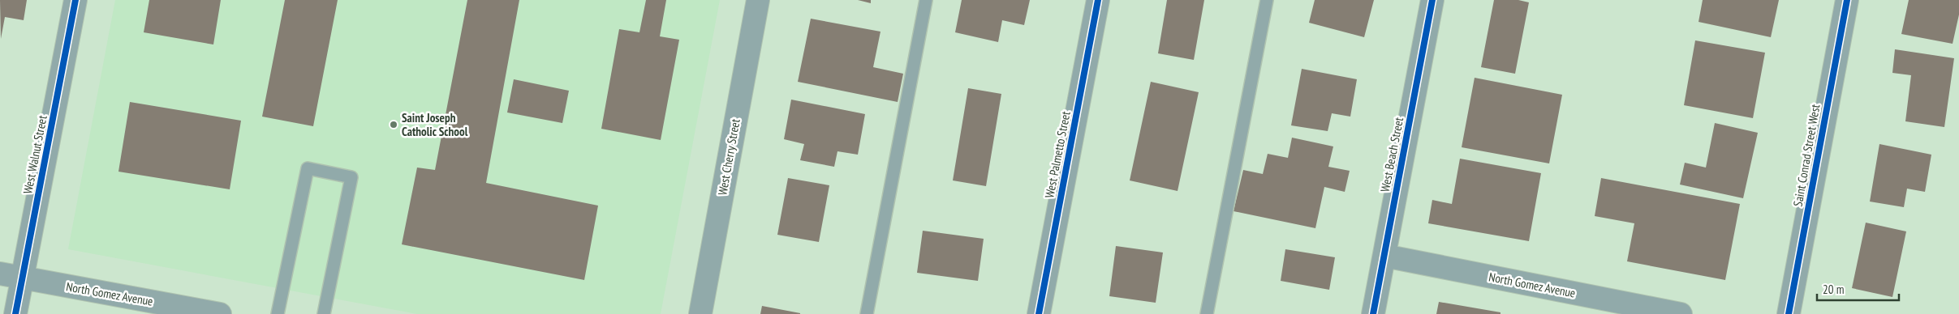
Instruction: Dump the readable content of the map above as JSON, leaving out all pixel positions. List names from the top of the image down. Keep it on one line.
{"streets":{"street":["West Walnut Street","West Palmetto Street","West Beach Street","Saint Conrad Street West","West Cherry Street","North Gomez Avenue"]},"crossings":[["West Walnut Street","North Gomez Avenue"],["West Beach Street","North Gomez Avenue"]],"places":["Saint Joseph Catholic School"],"scale_bar":"20 m"}
